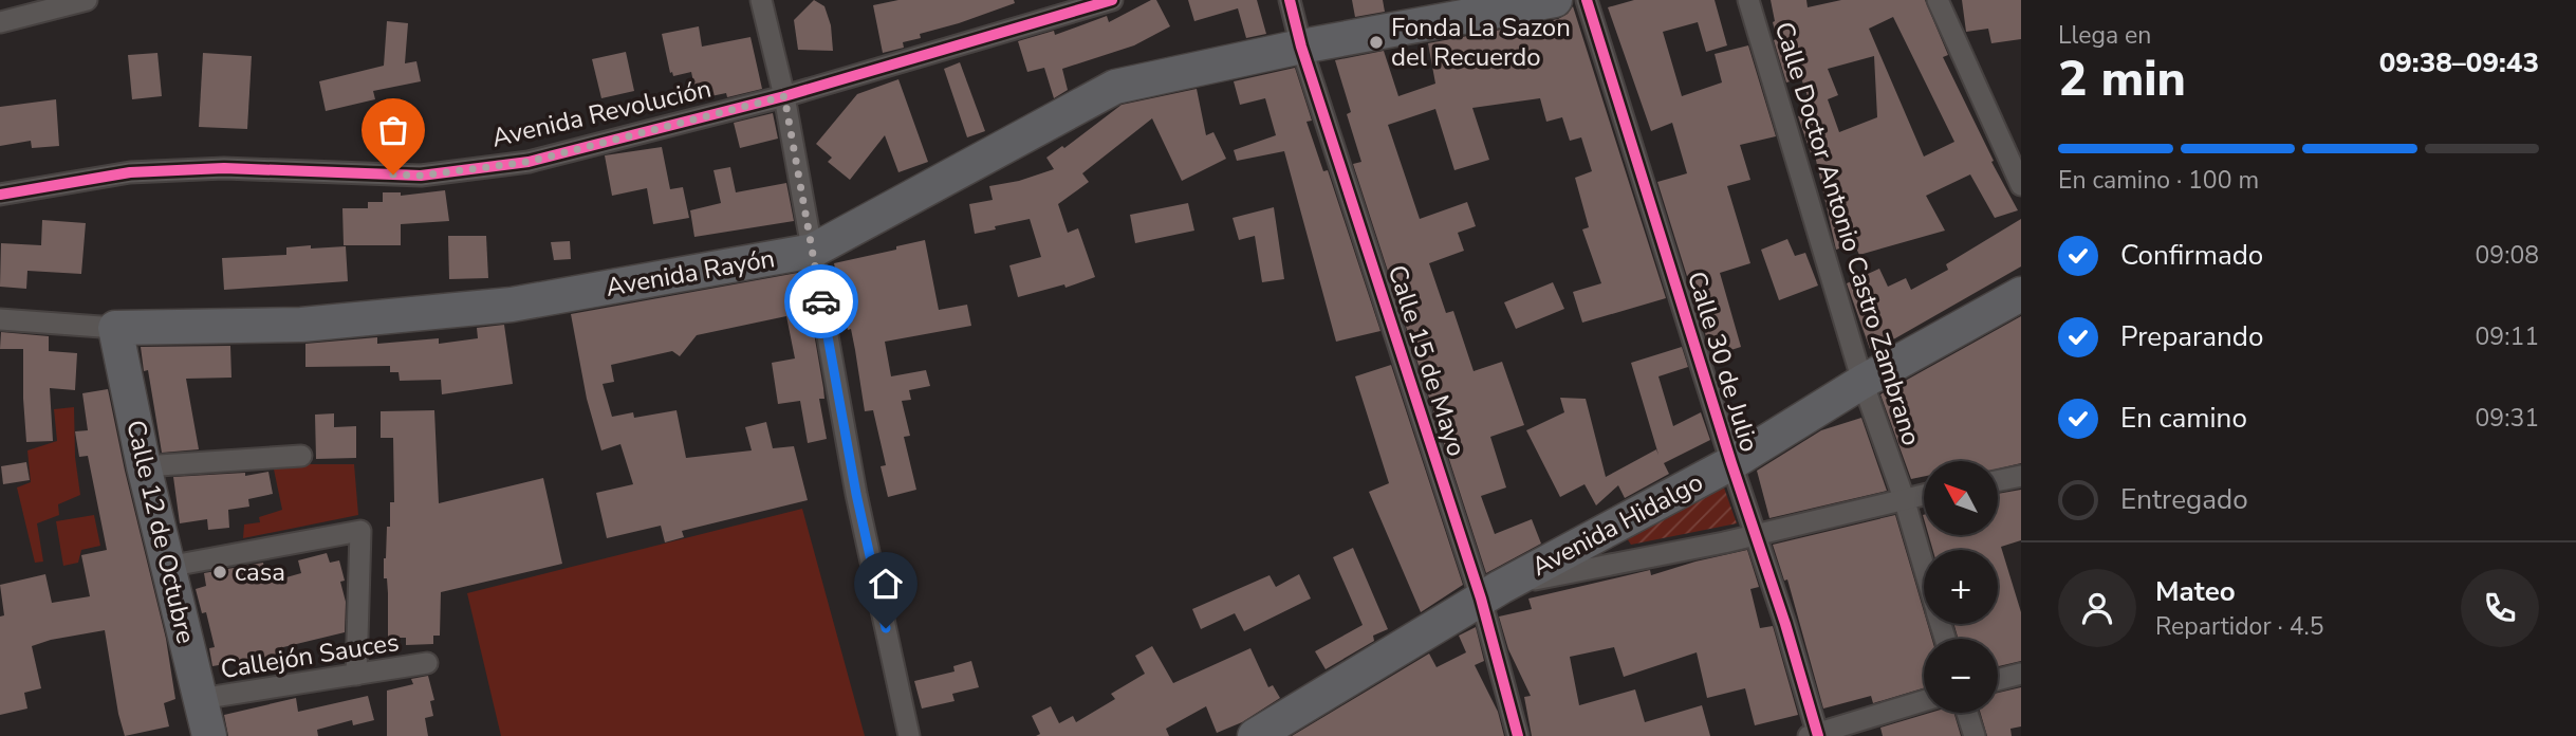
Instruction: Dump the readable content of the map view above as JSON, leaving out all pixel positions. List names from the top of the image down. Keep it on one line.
{"streets":{"main road":["Avenida Rayón","Avenida Hidalgo","Calle 12 de Octubre"],"street":["Avenida Revolución","Calle Doctor Antonio Castro Zambrano","Calle 15 de Mayo","Calle 30 de Julio","Callejón Sauces"]},"crossings":[["Calle Doctor Antonio Castro Zambrano","Avenida Hidalgo"],["Avenida Rayón","Calle 15 de Mayo"],["Avenida Rayón","Calle 12 de Octubre"],["Calle 15 de Mayo","Avenida Hidalgo"],["Calle 30 de Julio","Avenida Hidalgo"],["Calle 12 de Octubre","Callejón Sauces"]],"places":["Fonda La Sazon del Recuerdo","casa"],"north":"top left","page":{"heading":["2 min","Llega en","09:38–09:43"],"panel":["Mateo","Repartidor · 4.5"],"bar":"En camino · 100 m","list":[["Confirmado","09:08"],["Preparando","09:11"],["En camino","09:31"],"Entregado"],"map_buttons":["+","−"]}}
